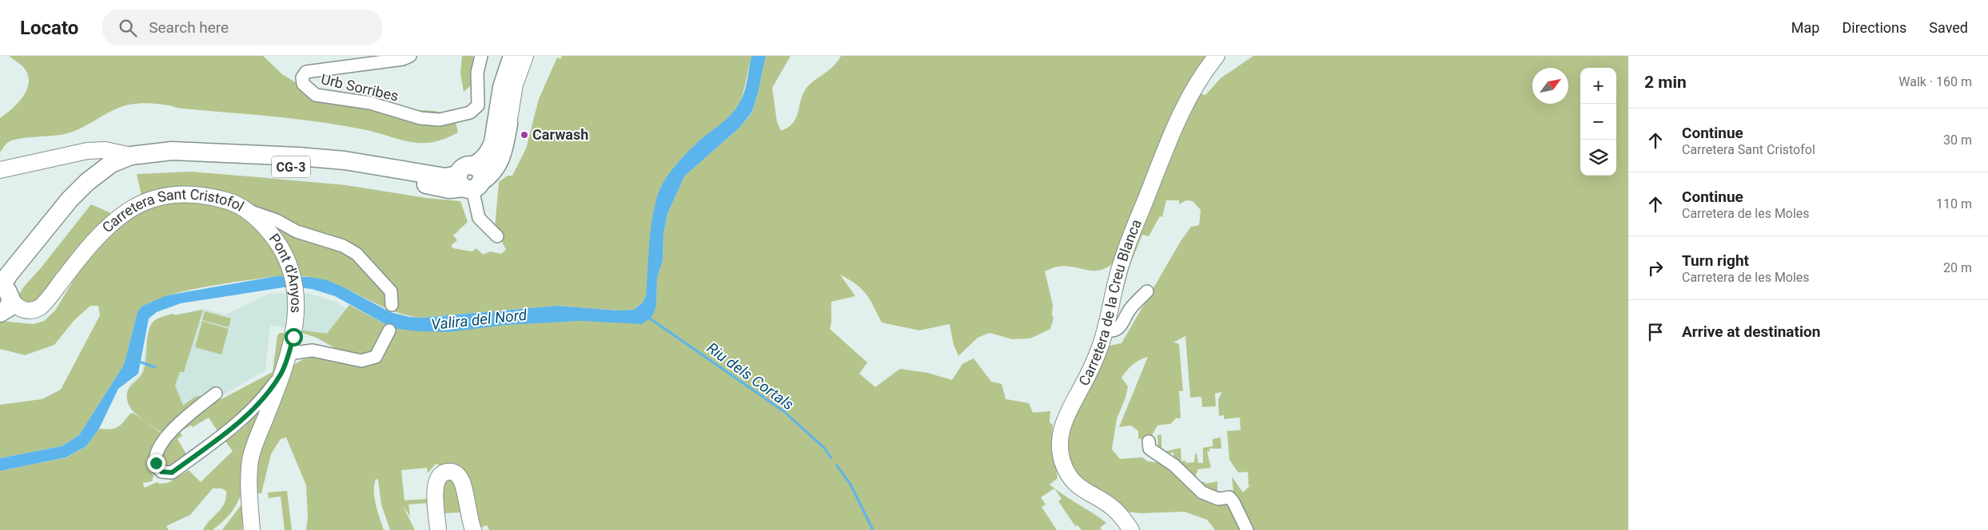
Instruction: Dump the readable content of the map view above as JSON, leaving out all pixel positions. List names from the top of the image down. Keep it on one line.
{"streets":{"highway":["CG-3"],"main road":["Carretera Sant Cristofol","Pont d'Anyos","Carretera de la Creu Blanca"],"street":["Urb Sorribes"]},"crossings":[["CG-3","Carretera Sant Cristofol"],["Carretera Sant Cristofol","Pont d'Anyos"]],"water":["Valira del Nord","Riu dels Cortals"],"places":["Carwash"],"north":"top right","page":{"header":"Locato","search":"Search here","nav":["Map","Directions","Saved"],"heading":["2 min","Walk · 160 m"],"map_buttons":["+","−"],"list":[["Continue","Carretera Sant Cristofol","30 m"],["Continue","Carretera de les Moles","110 m"],["Turn right","Carretera de les Moles","20 m"],"Arrive at destination"]}}
